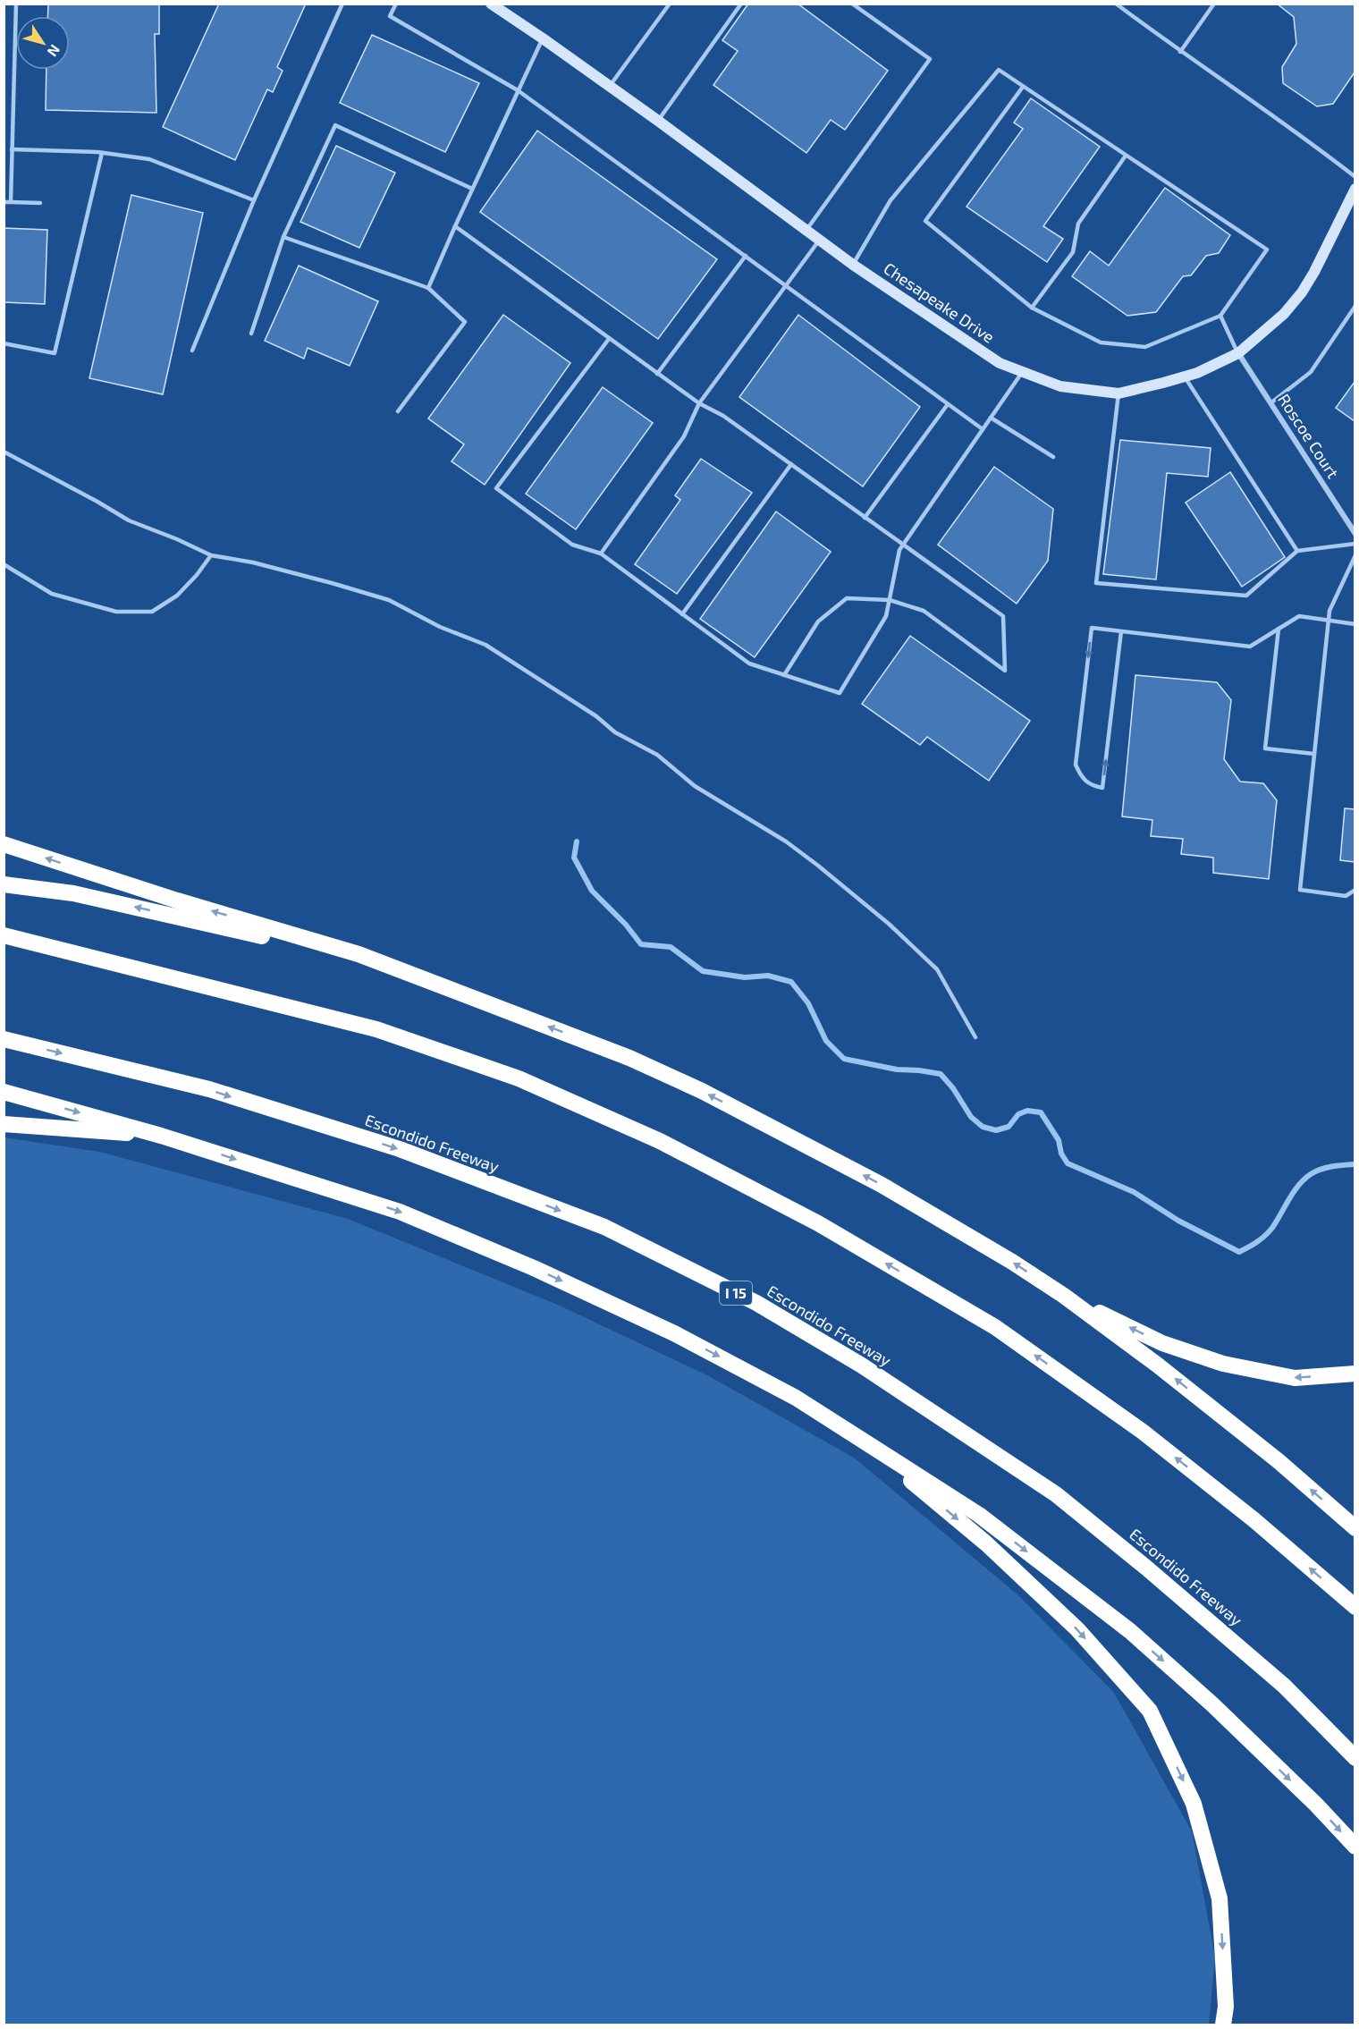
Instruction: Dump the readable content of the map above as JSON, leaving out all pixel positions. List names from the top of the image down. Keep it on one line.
{"streets":{"highway":["Escondido Freeway","I 15"],"street":["Chesapeake Drive","Roscoe Court"]},"crossings":[["Chesapeake Drive","Roscoe Court"]],"north":"bottom right"}
